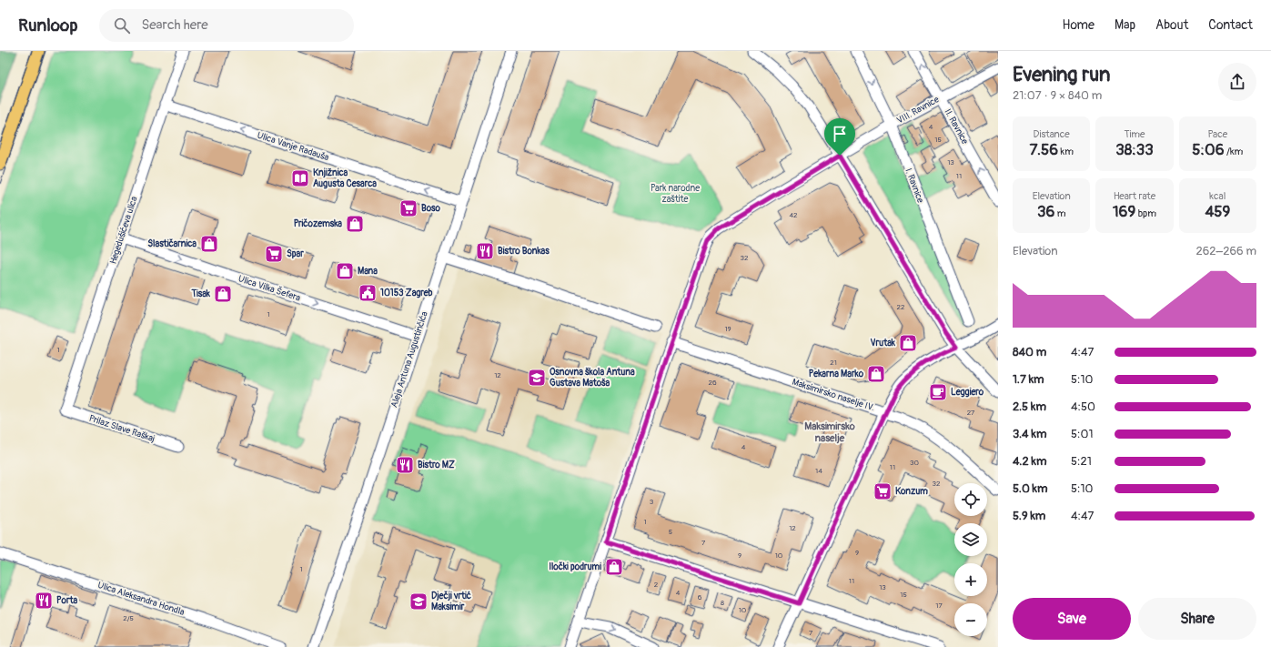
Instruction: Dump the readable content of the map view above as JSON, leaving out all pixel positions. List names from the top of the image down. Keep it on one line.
{"streets":{"street":["VIII. Ravnice","II. Ravnice","Ulica Vanje Radauša","I. Ravnice","Hegedušićeva ulica","Ulica Vilka Šefera","Aleja Antuna Augustinčića","Maksimirsko naselje IV.","Prilaz Slave Raškaj","Ulica Aleksandra Hondla"]},"crossings":[["VIII. Ravnice","II. Ravnice"],["VIII. Ravnice","I. Ravnice"],["VIII. Ravnice","Maksimirsko naselje IV."],["Ulica Vanje Radauša","Hegedušićeva ulica"],["Ulica Vanje Radauša","Aleja Antuna Augustinčića"],["Hegedušićeva ulica","Ulica Vilka Šefera"],["Hegedušićeva ulica","Prilaz Slave Raškaj"],["Ulica Vilka Šefera","Aleja Antuna Augustinčića"]],"one_way":["II. Ravnice","Ulica Vanje Radauša","Ulica Vilka Šefera"],"districts":["Maksimirsko naselje"],"parks":["Park narodne zaštite"],"places":{"library":["Knjižnica Augusta Cesarca"],"supermarket":["Boso","Spar","Konzum"],"shop":["Pričozemska","Slastičarnica","Mana","Tisak","Vrutak","Pekarna Marko","Iločki podrumi"],"restaurant":["Bistro Bonkas","Bistro MZ","Porta"],"public building":["10153 Zagreb"],"school or university":["Osnovna škola Antuna Gustava Matoša","Dječji vrtić Maksimir"],"cafe":["Leggiero"]},"house_numbers":["4","15","13","11","42","32","22","1","19","1","21","12","26","27","4","30","11","14","32","3","1","12","5","7","9","9","10","1","11","2","13","4","15","6","8","17","10","2/5","7"],"page":{"header":"Runloop","search":"Search here","nav":["Home","Map","About","Contact"],"heading":["Evening run","21:07 · 9 × 840 m"],"stats":[["Distance","7.56 km"],["Time","38:33"],["Pace","5:06 /km"],["Elevation","36 m"],["Heart rate","169 bpm"],["kcal","459"]],"chart":["Elevation","262–266 m"],"list":[{"name":"840 m","note":"4:47"},{"name":"1.7 km","note":"5:10"},{"name":"2.5 km","note":"4:50"},{"name":"3.4 km","note":"5:01"},{"name":"4.2 km","note":"5:21"},{"name":"5.0 km","note":"5:10"},{"name":"5.9 km","note":"4:47"}],"map_buttons":["+","−"],"buttons":["Save","Share"]}}
